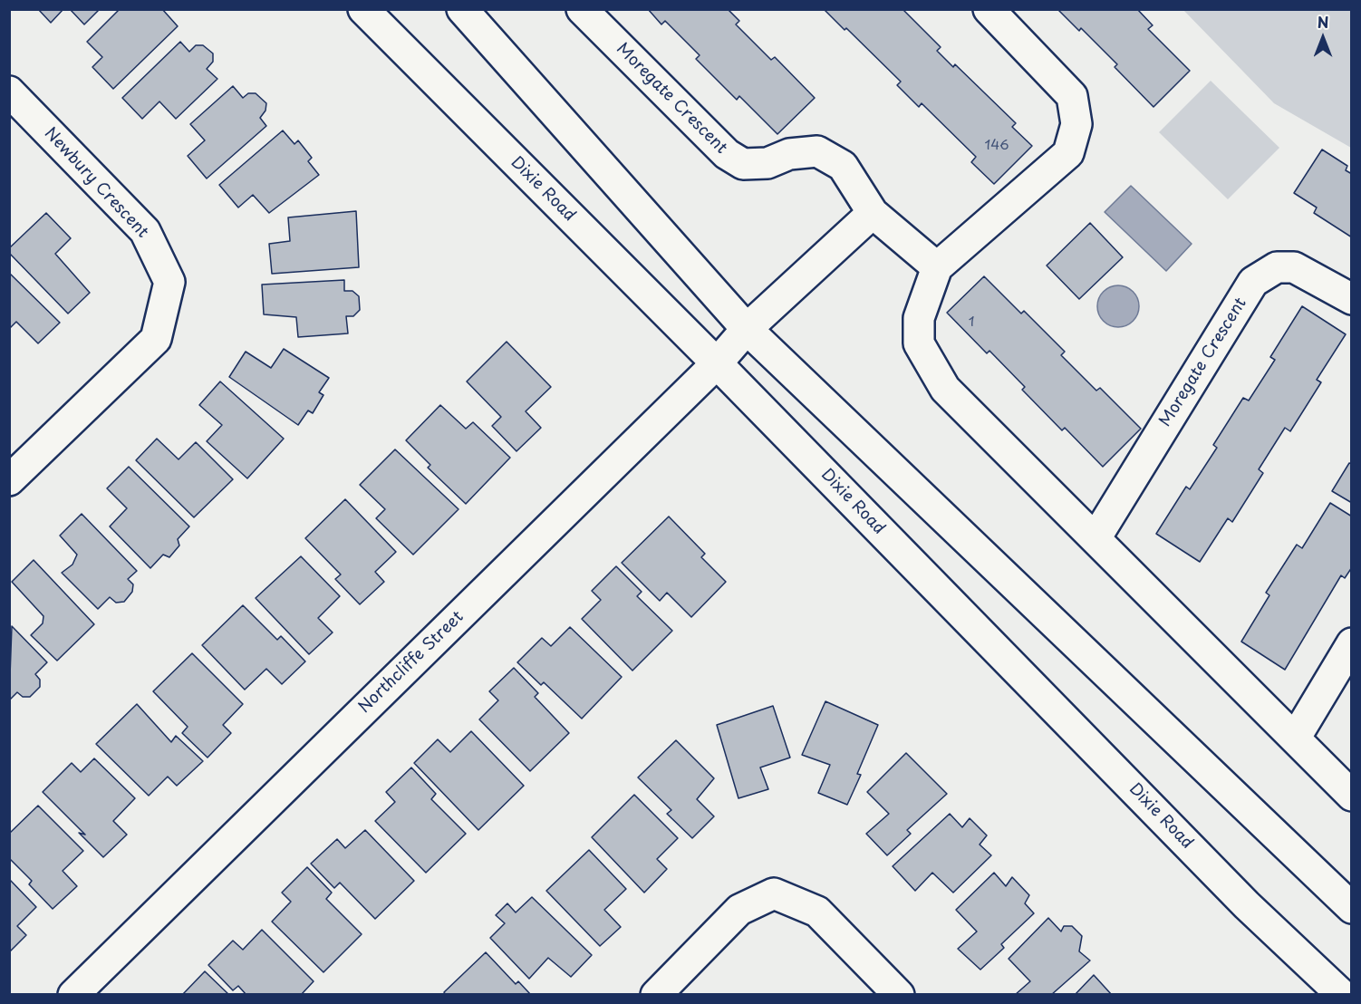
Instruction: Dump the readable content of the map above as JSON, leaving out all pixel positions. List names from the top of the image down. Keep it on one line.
{"streets":{"street":["Moregate Crescent","Newbury Crescent","Dixie Road","Northcliffe Street"]},"crossings":[["Dixie Road","Northcliffe Street"]],"house_numbers":["146","1"],"north":"top"}
